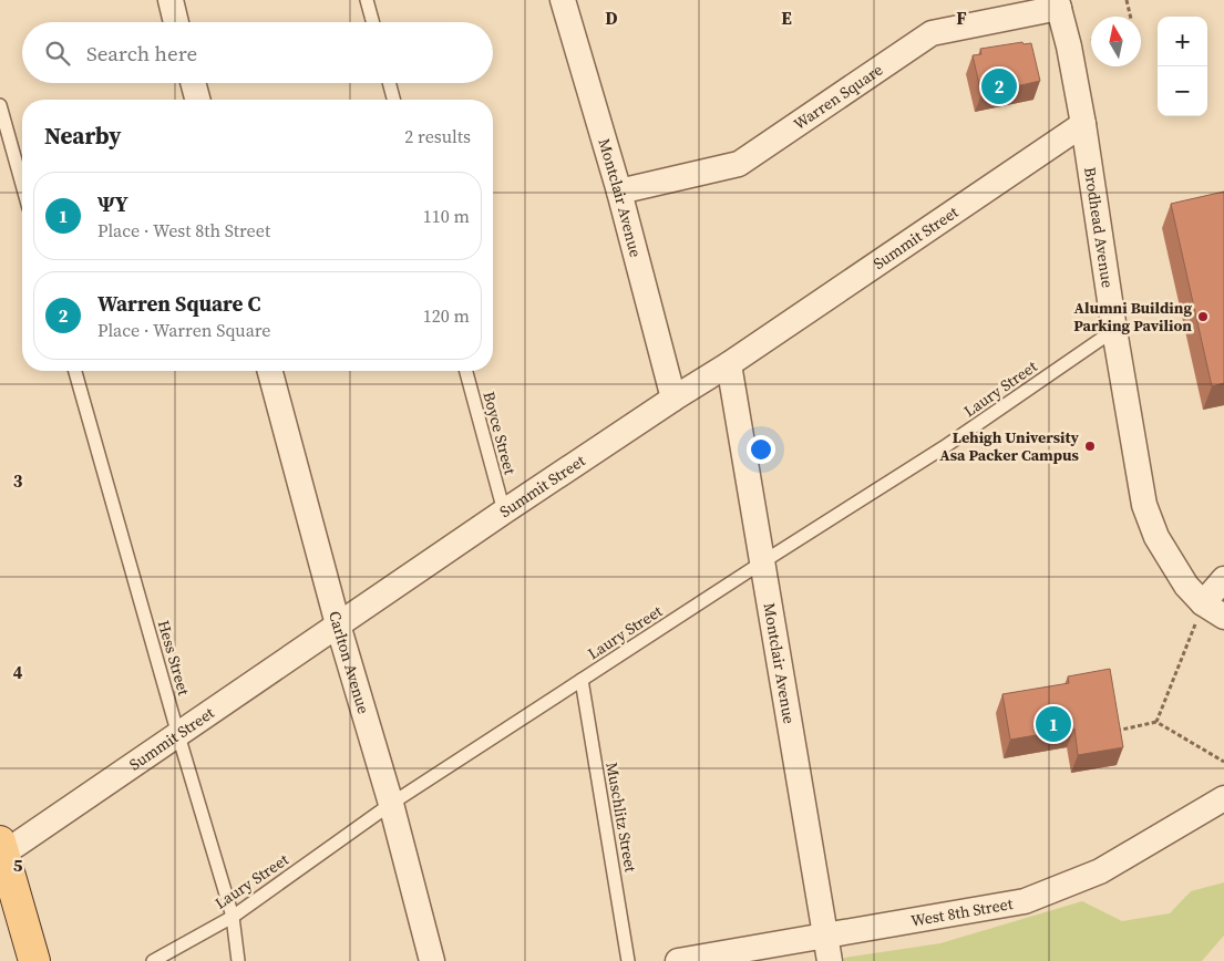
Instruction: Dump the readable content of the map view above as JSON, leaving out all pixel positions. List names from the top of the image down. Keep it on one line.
{"streets":{"street":["Warren Square","Montclair Avenue","Brodhead Avenue","Summit Street","Carlton Avenue","West 8th Street"],"lane":["Laury Street","Boyce Street","Hess Street","Muschlitz Street"]},"crossings":[["Warren Square","Montclair Avenue"],["Warren Square","Brodhead Avenue"],["Montclair Avenue","Summit Street"],["Montclair Avenue","Laury Street"],["Montclair Avenue","West 8th Street"],["Brodhead Avenue","Summit Street"],["Brodhead Avenue","Laury Street"],["Summit Street","Boyce Street"],["Summit Street","Hess Street"],["Summit Street","Carlton Avenue"],["Laury Street","Hess Street"],["Laury Street","Carlton Avenue"],["Laury Street","Muschlitz Street"]],"places":["Alumni Building Parking Pavilion","Lehigh University Asa Packer Campus"],"north":"top","page":{"map_buttons":["+","−"],"search":"Search here","pins":["2","1"],"heading":["Nearby","2 results"],"list":[{"mark":"1","name":"ΨΥ","note":"Place · West 8th Street","value":"110 m"},{"mark":"2","name":"Warren Square C","note":"Place · Warren Square","value":"120 m"}]},"grid":{"columns":["D","E","F"],"rows":["3","4","5"]}}
